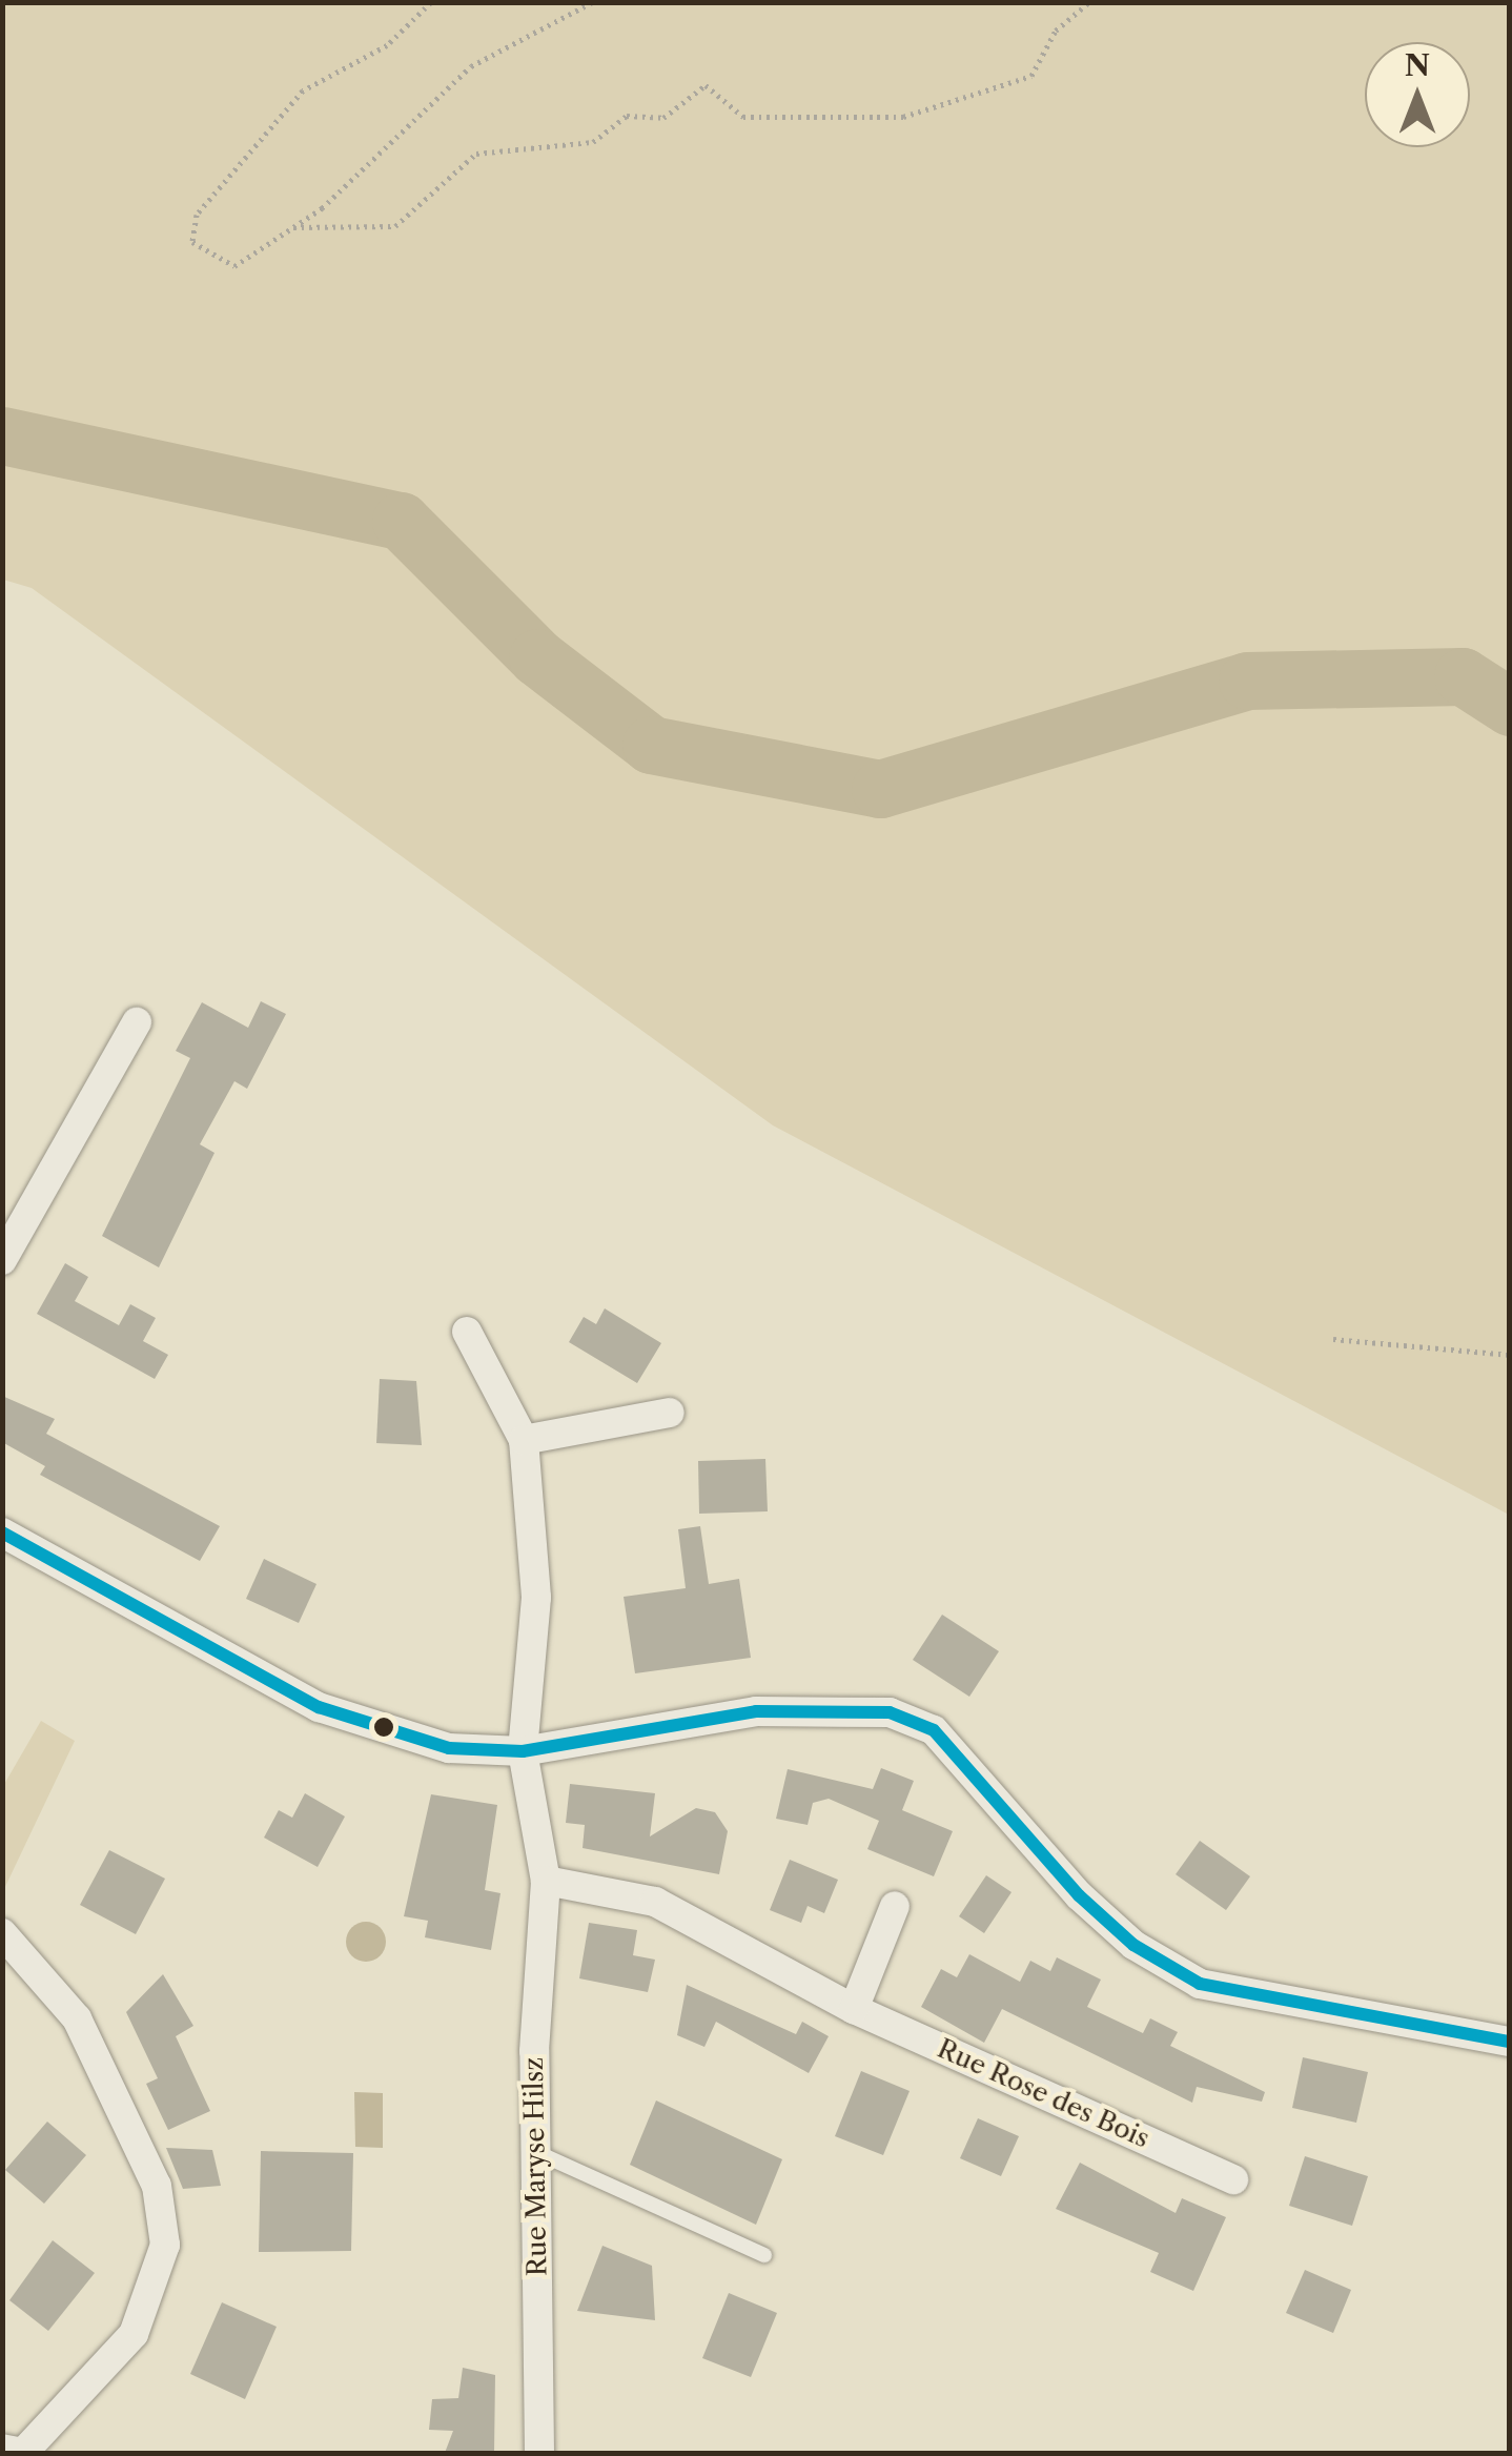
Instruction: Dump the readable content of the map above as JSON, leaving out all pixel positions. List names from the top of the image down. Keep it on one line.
{"streets":{"street":["Rue Rose des Bois","Rue Maryse Hilsz"]},"crossings":[["Rue Rose des Bois","Rue Maryse Hilsz"]],"north":"top"}
